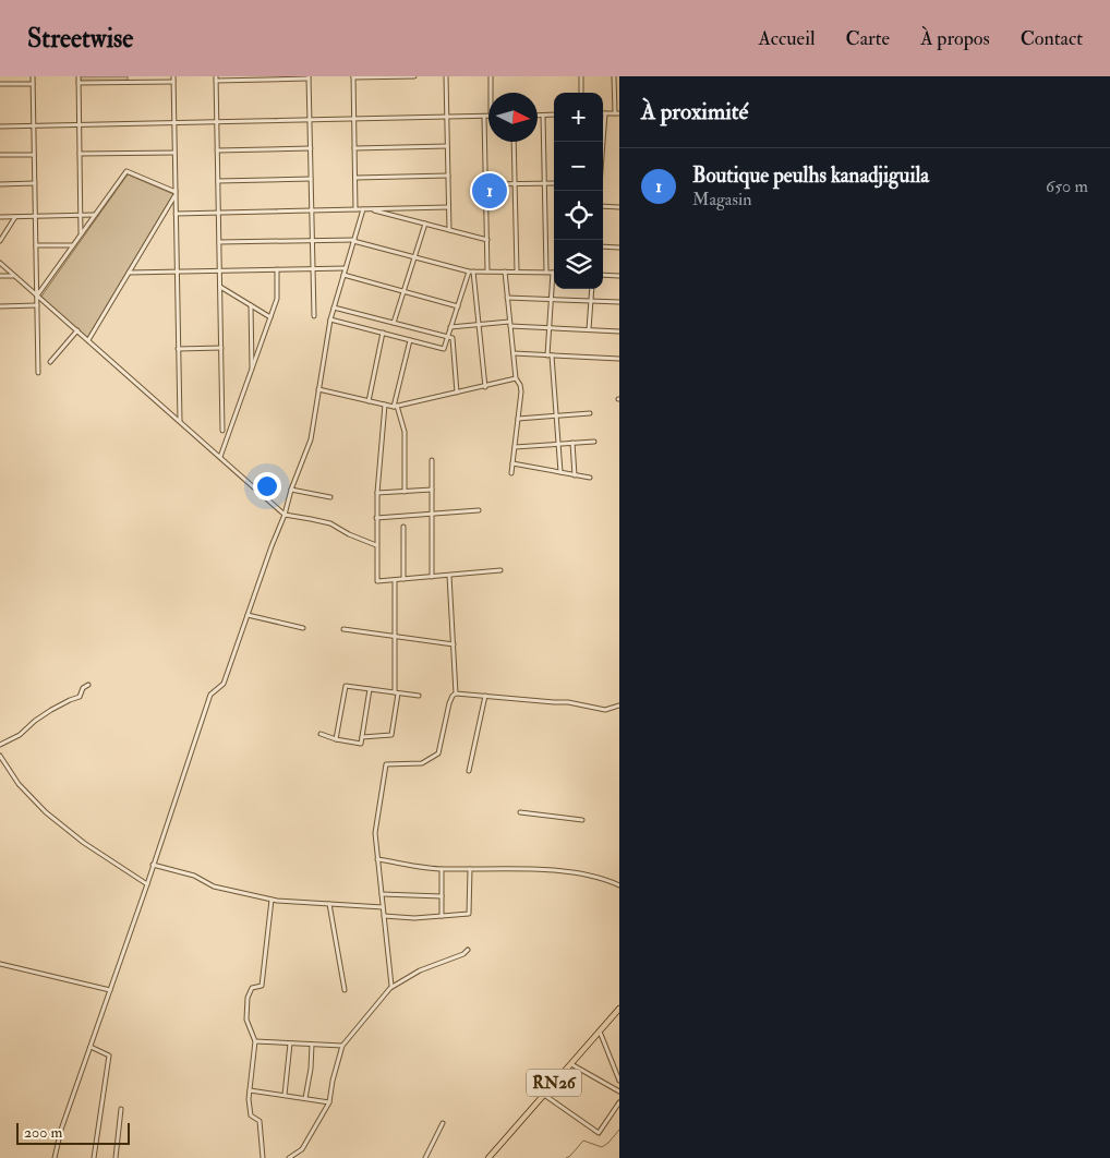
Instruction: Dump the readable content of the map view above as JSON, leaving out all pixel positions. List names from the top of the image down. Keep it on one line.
{"streets":{"main road":["RN26"]},"scale_bar":"200 m","north":"right","page":{"header":"Streetwise","nav":["Accueil","Carte","À propos","Contact"],"heading":"À proximité","map_buttons":["+","−"],"list":[{"mark":"1","name":"Boutique peulhs kanadjiguila","note":"Magasin","value":"650 m"}],"pins":"1","scale":"200 m"}}
